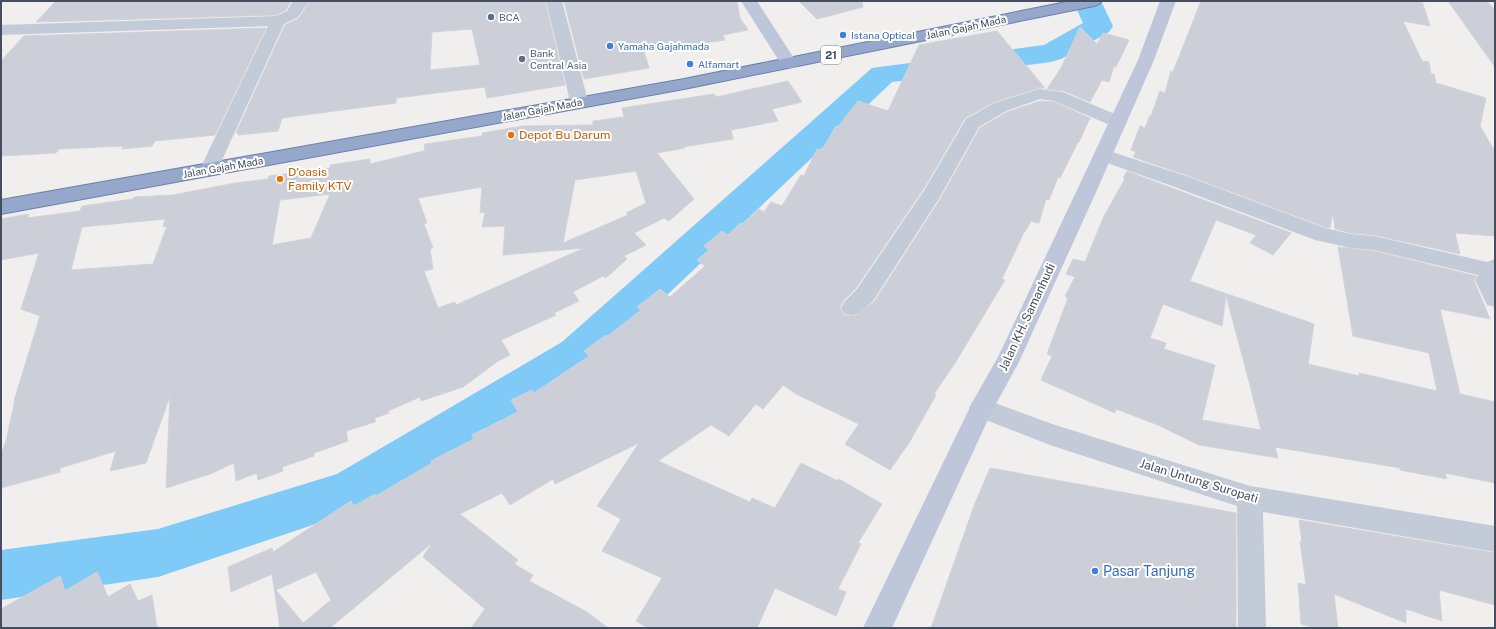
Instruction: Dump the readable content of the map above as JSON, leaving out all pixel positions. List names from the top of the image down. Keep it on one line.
{"streets":{"highway":["Jalan Gajah Mada","21"],"main road":["Jalan KH. Samanhudi"],"street":["Jalan Untung Suropati"]},"crossings":[["Jalan KH. Samanhudi","Jalan Untung Suropati"]],"places":["BCA","Istana Optical","Yamaha Gajahmada","Bank Central Asia","Alfamart","Depot Bu Darum","D'oasis Family KTV","Pasar Tanjung"]}
